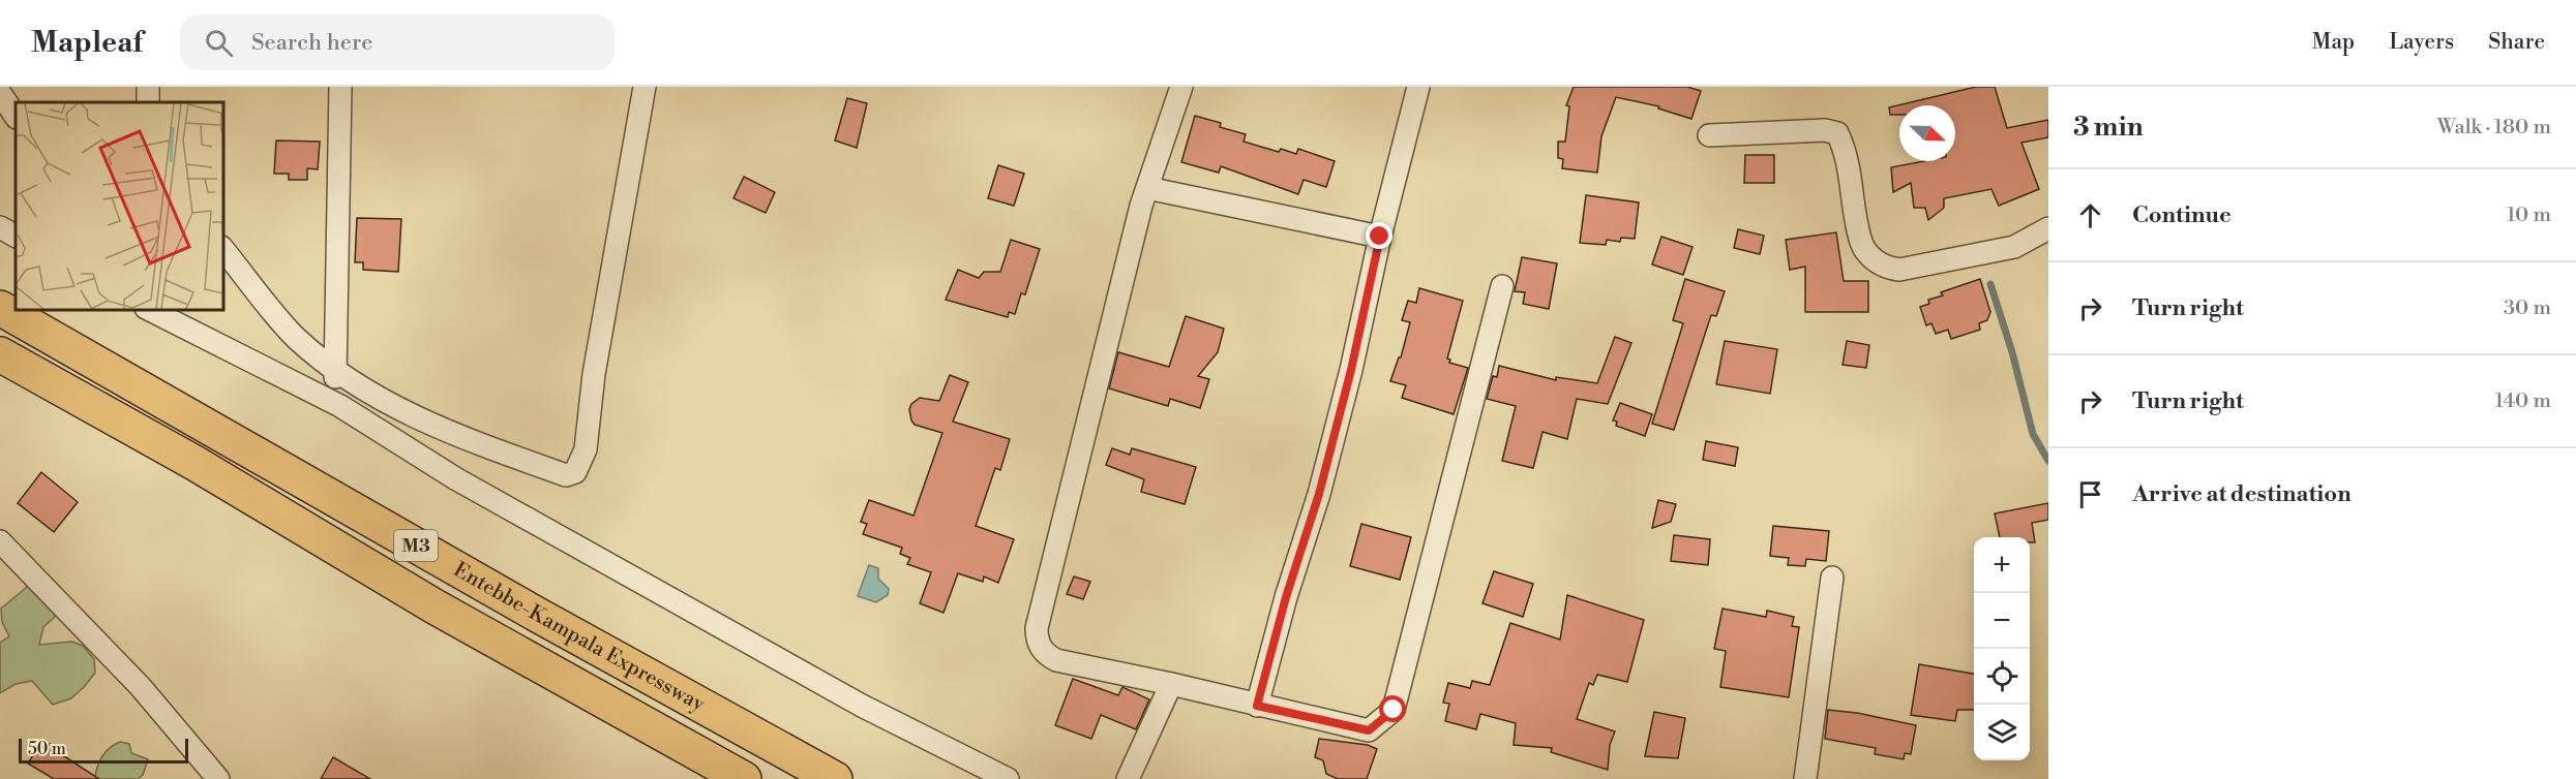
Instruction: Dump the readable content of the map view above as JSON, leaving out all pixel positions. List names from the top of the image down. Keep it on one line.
{"streets":{"highway":["M3","Entebbe-Kampala Expressway"]},"scale_bar":"50 m","north":"bottom right","page":{"header":"Mapleaf","search":"Search here","nav":["Map","Layers","Share"],"heading":["3 min","Walk · 180 m"],"list":[["Continue","10 m"],["Turn right","30 m"],["Turn right","140 m"],"Arrive at destination"],"map_buttons":["+","−"],"scale":"50 m"}}
